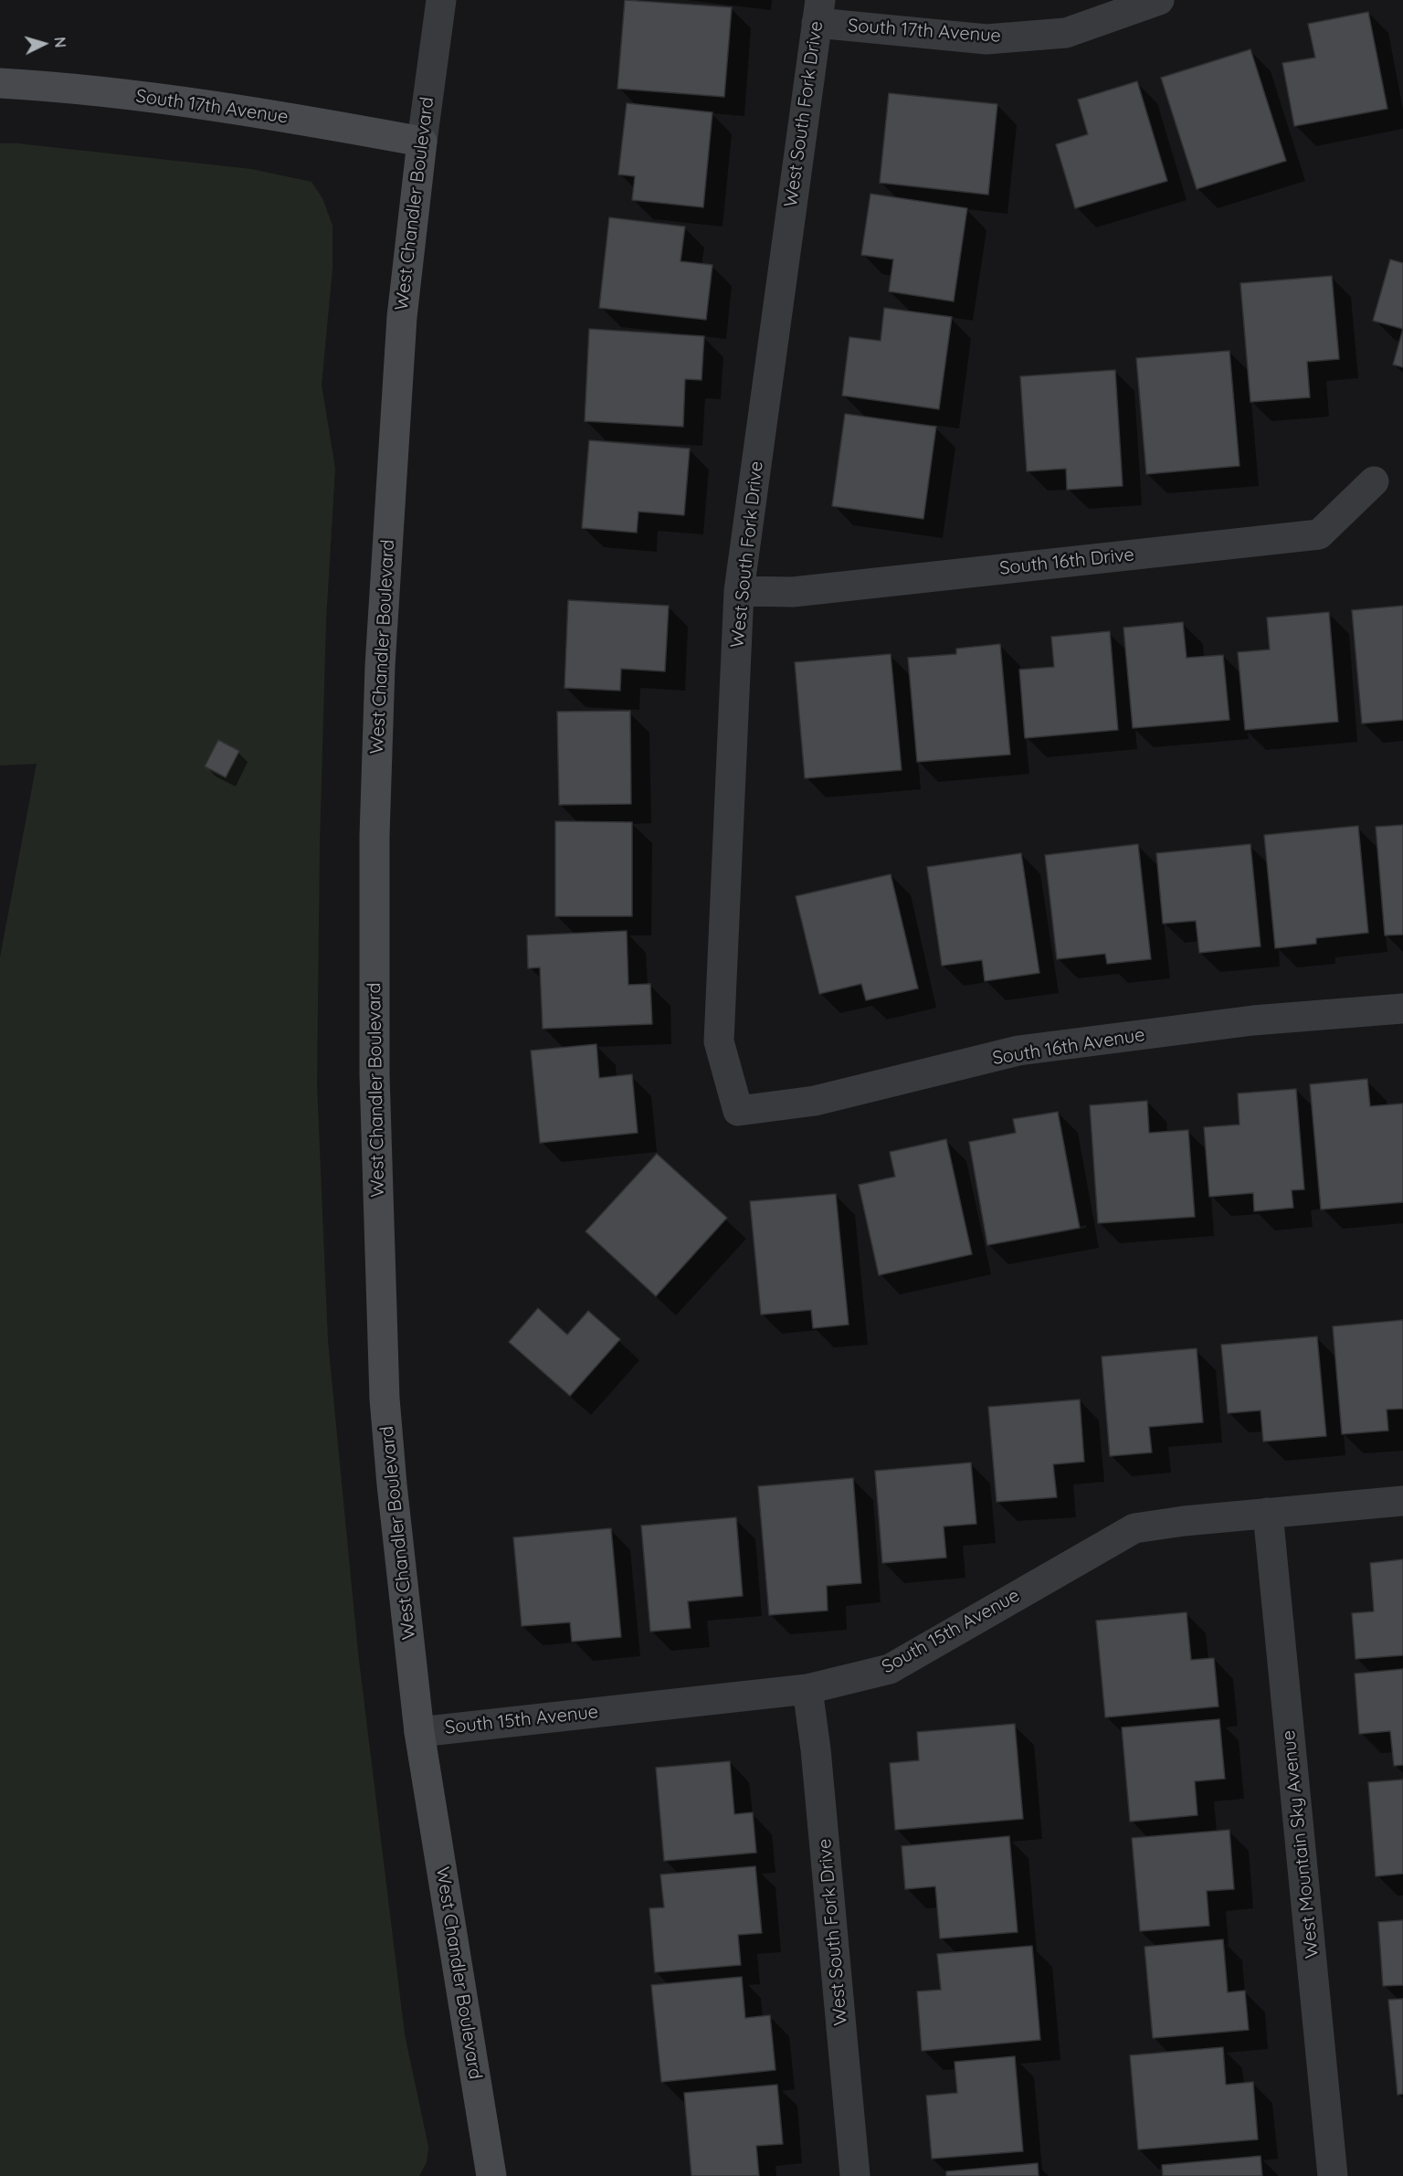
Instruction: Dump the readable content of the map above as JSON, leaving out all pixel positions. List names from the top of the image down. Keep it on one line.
{"streets":{"main road":["South 17th Avenue","West Chandler Boulevard"],"street":["West South Fork Drive","South 16th Drive","South 16th Avenue","South 15th Avenue","West Mountain Sky Avenue"]},"crossings":[["South 17th Avenue","West South Fork Drive"],["South 17th Avenue","West Chandler Boulevard"],["West South Fork Drive","South 16th Drive"],["West South Fork Drive","South 16th Avenue"],["West South Fork Drive","South 15th Avenue"],["West Chandler Boulevard","South 15th Avenue"],["South 15th Avenue","West Mountain Sky Avenue"]],"north":"right"}
